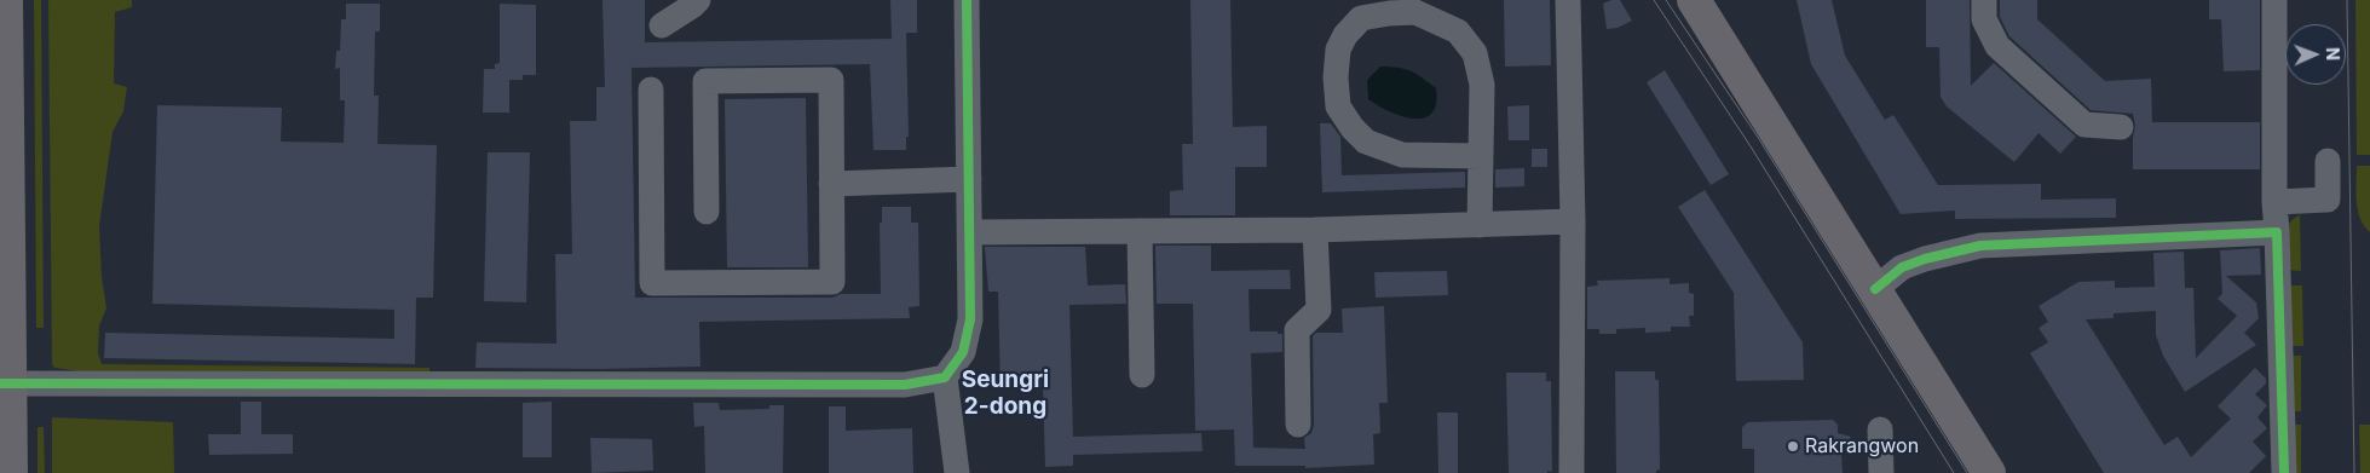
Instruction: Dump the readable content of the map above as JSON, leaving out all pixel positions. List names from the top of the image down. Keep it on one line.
{"districts":["Seungri 2-dong"],"places":["Rakrangwon"],"north":"right"}
